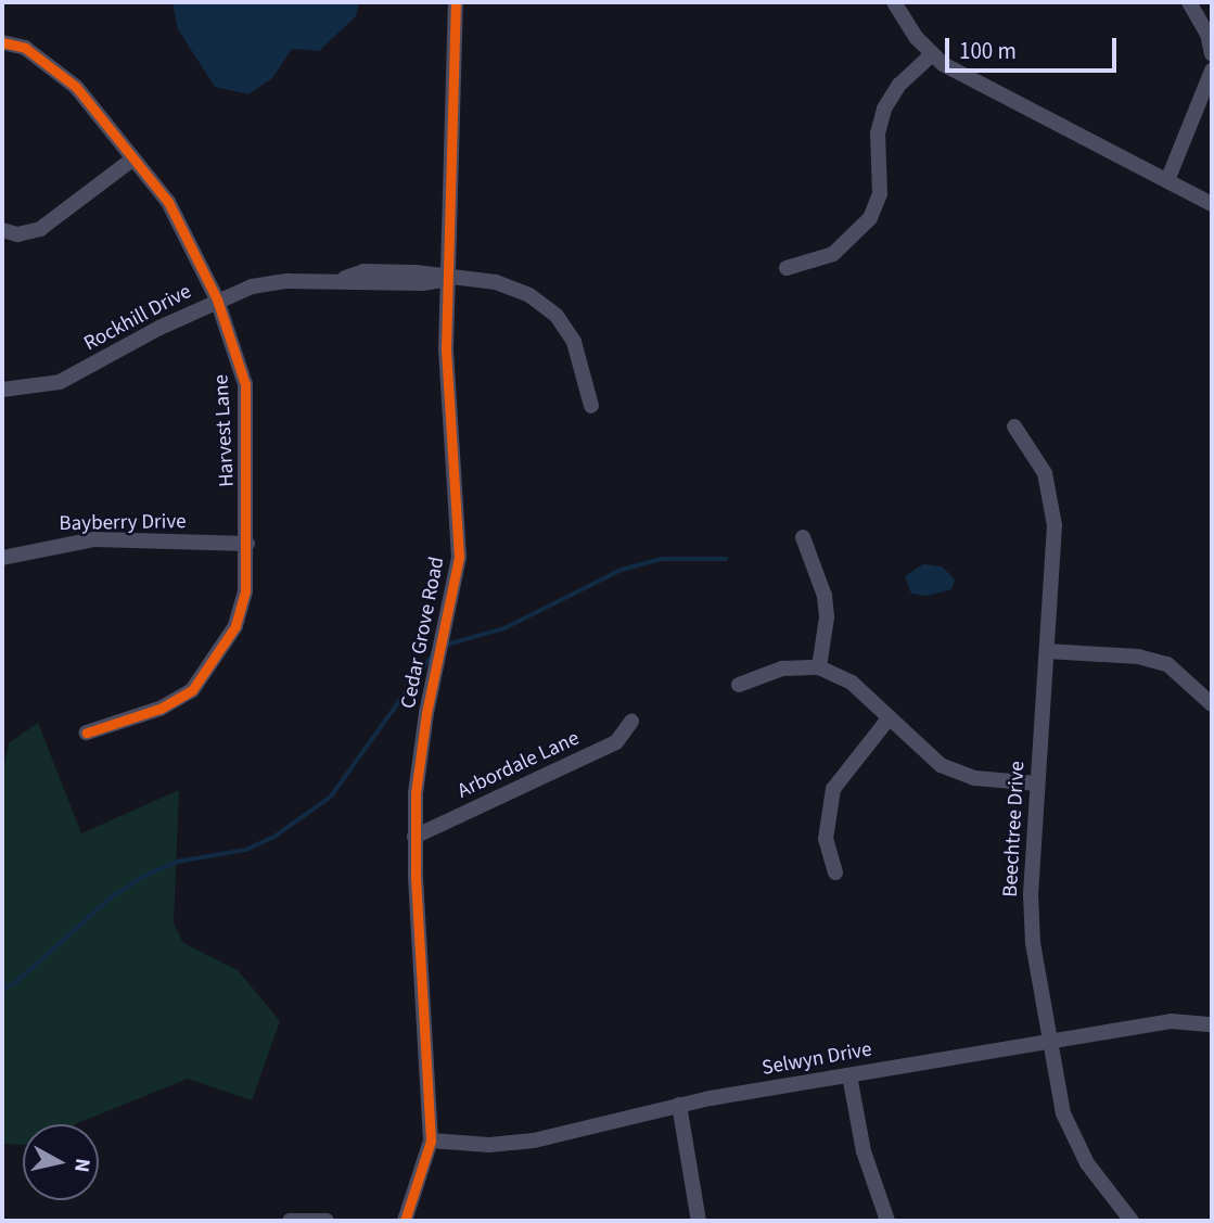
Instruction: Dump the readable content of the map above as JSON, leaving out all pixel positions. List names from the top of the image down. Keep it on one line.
{"streets":{"street":["Rockhill Drive","Harvest Lane","Bayberry Drive","Cedar Grove Road","Arbordale Lane","Beechtree Drive","Selwyn Drive"]},"crossings":[["Rockhill Drive","Harvest Lane"],["Rockhill Drive","Cedar Grove Road"],["Harvest Lane","Bayberry Drive"],["Cedar Grove Road","Arbordale Lane"],["Cedar Grove Road","Selwyn Drive"],["Beechtree Drive","Selwyn Drive"]],"scale_bar":"100 m","north":"right"}
